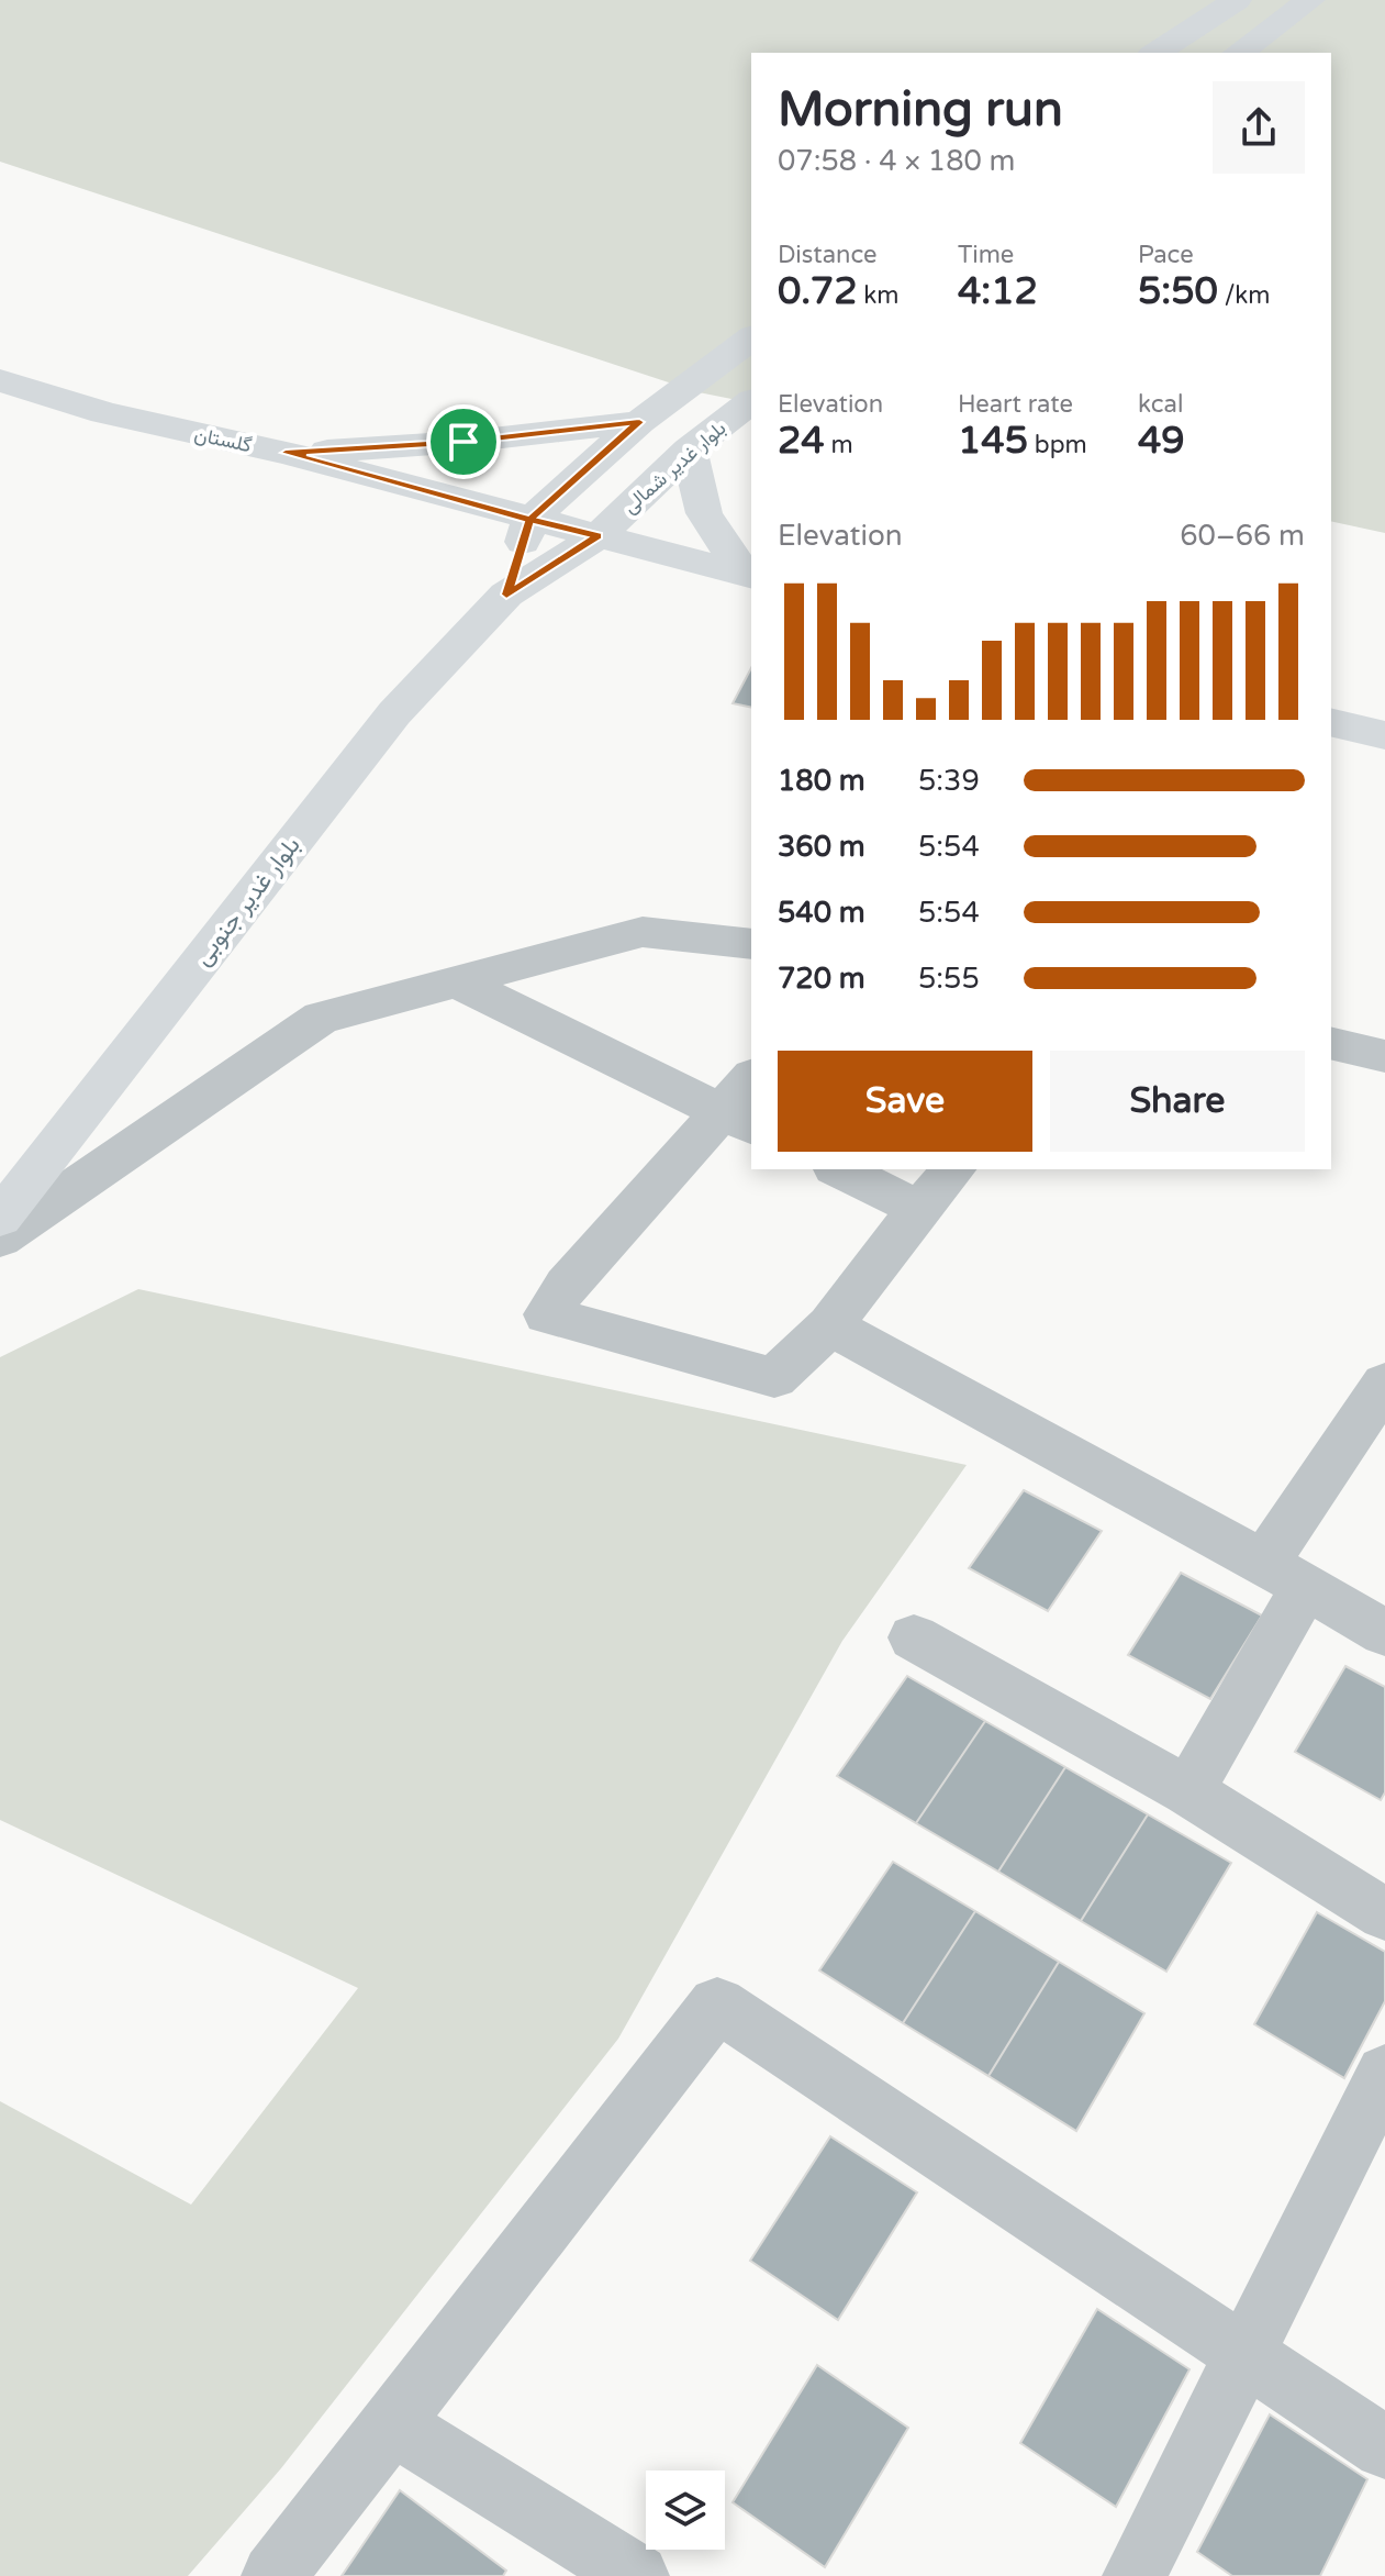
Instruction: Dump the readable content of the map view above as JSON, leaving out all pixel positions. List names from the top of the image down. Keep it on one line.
{"streets":{"main road":["گلستان","بلوار غدیر شمالی","بلوار غدیر جنوبی"]},"crossings":[["گلستان","بلوار غدیر شمالی"],["گلستان","بلوار غدیر جنوبی"],["بلوار غدیر شمالی","بلوار غدیر جنوبی"]],"page":{"heading":["Morning run","07:58 · 4 × 180 m"],"stats":[["Distance","0.72 km"],["Time","4:12"],["Pace","5:50 /km"],["Elevation","24 m"],["Heart rate","145 bpm"],["kcal","49"]],"chart":["Elevation","60–66 m"],"list":[{"name":"180 m","note":"5:39"},{"name":"360 m","note":"5:54"},{"name":"540 m","note":"5:54"},{"name":"720 m","note":"5:55"}],"buttons":["Save","Share"]}}
